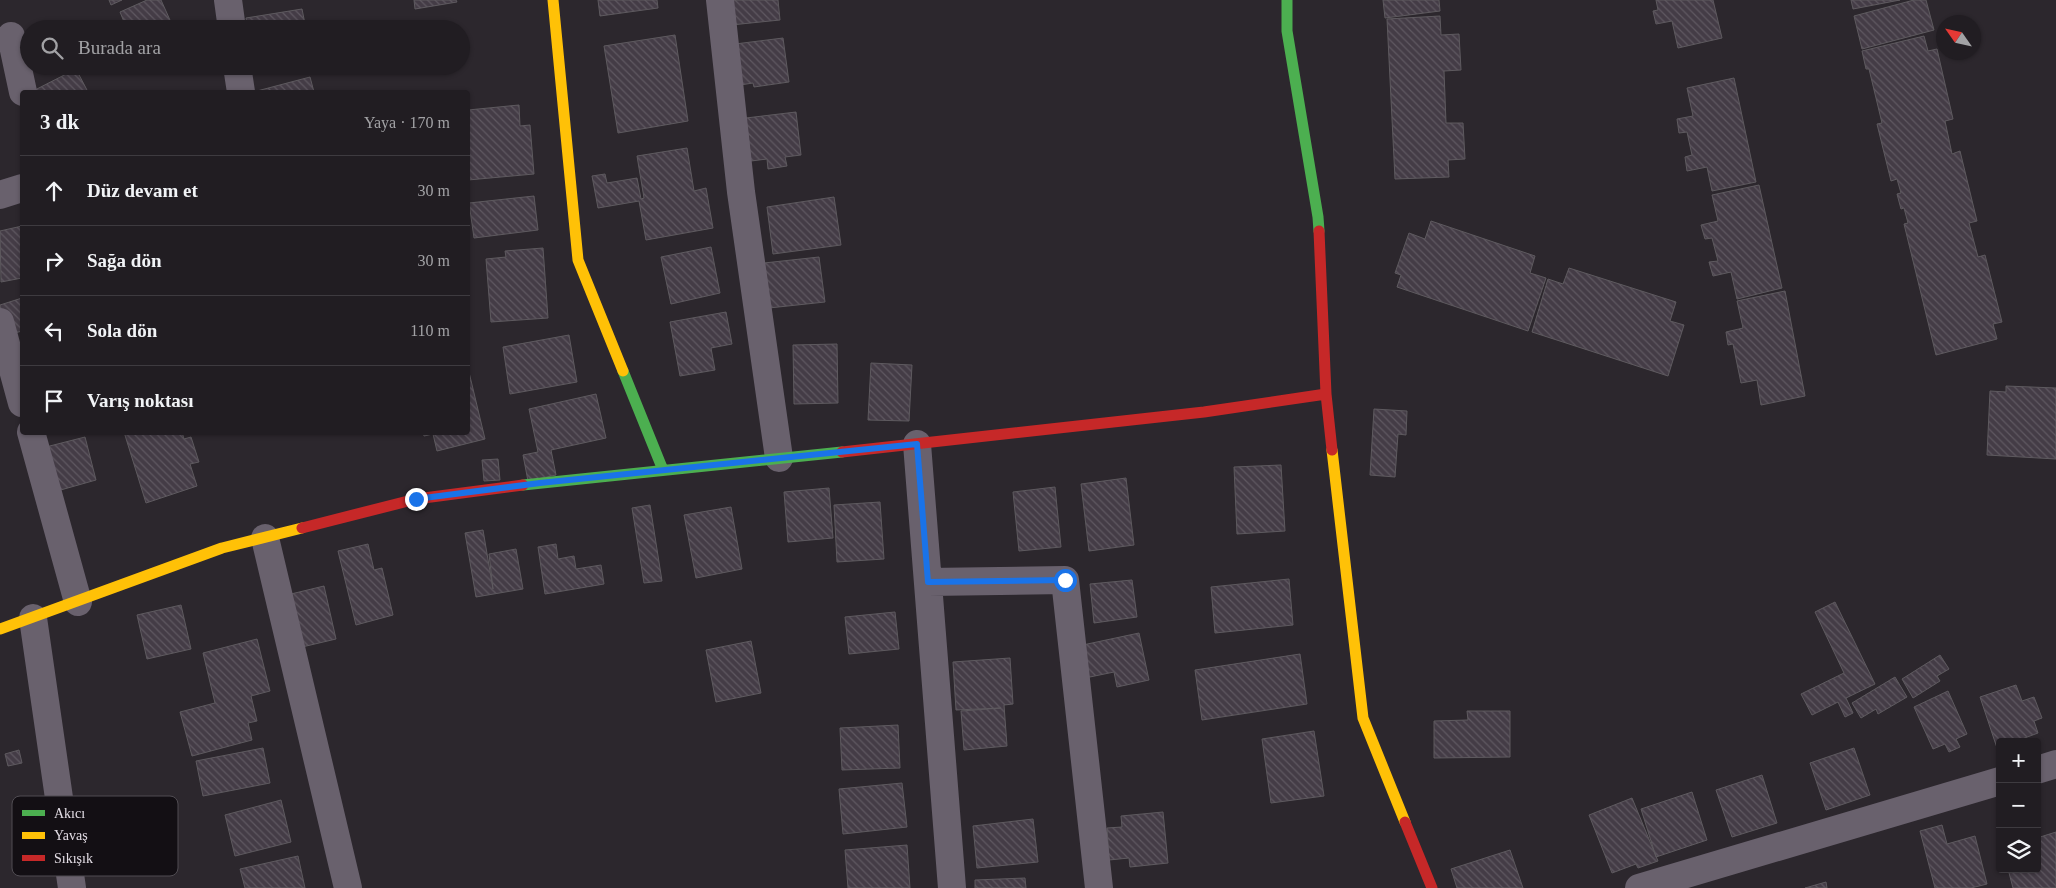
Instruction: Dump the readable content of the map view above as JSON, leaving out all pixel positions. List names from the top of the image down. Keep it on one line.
{"legend":["Akıcı","Yavaş","Sıkışık"],"north":"top left","page":{"search":"Burada ara","heading":["3 dk","Yaya · 170 m"],"list":[["Düz devam et","30 m"],["Sağa dön","30 m"],["Sola dön","110 m"],"Varış noktası"],"map_buttons":["+","−"]}}
